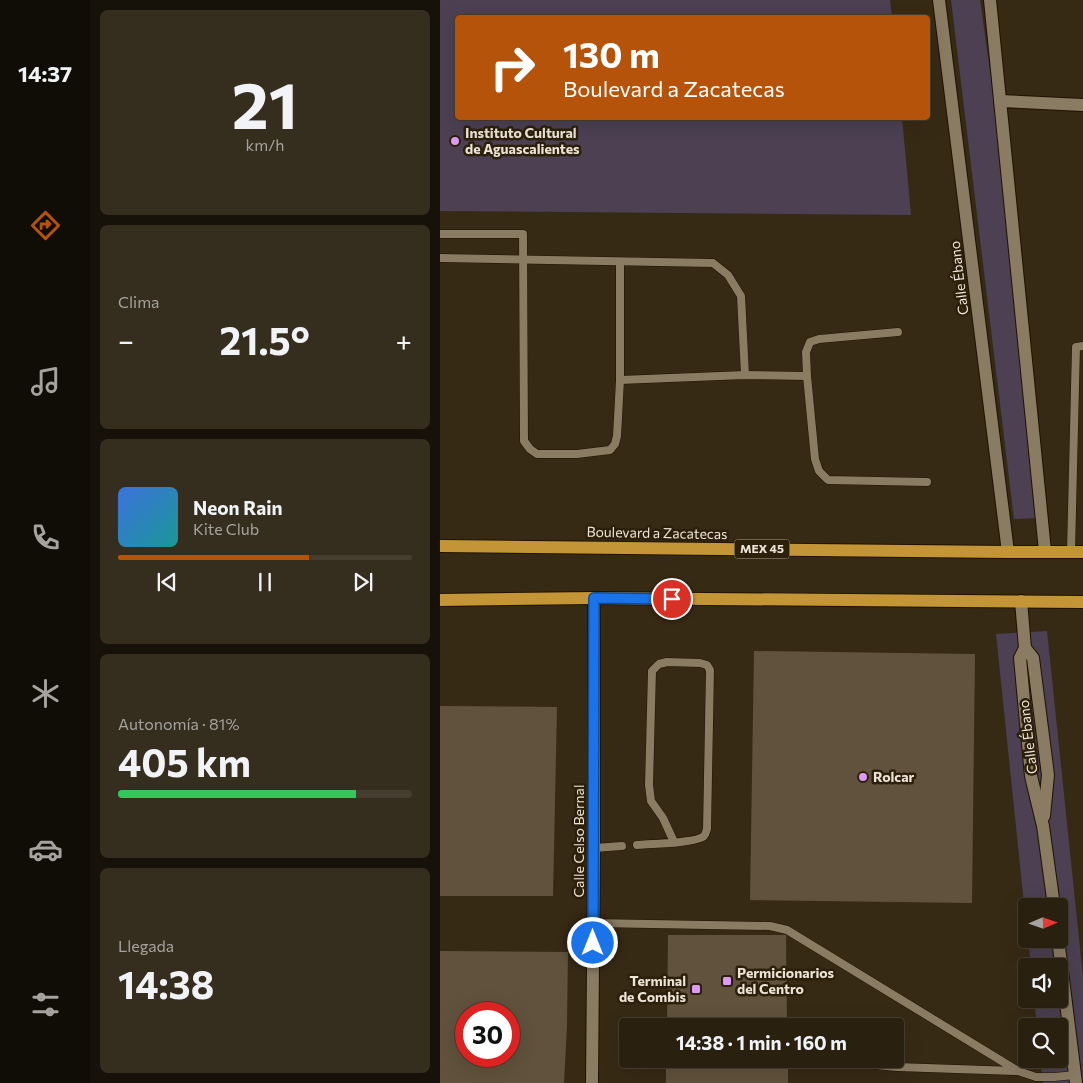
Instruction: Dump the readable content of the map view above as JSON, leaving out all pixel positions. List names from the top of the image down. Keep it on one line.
{"streets":{"main road":["Boulevard a Zacatecas","MEX 45"],"street":["Calle Ébano","Calle Celso Bernal"]},"crossings":[["Calle Ébano","Boulevard a Zacatecas"]],"places":{"other":["Instituto Cultural de Aguascalientes","Rolcar"],"transit":["Permicionarios del Centro","Terminal de Combis"]},"north":"right","page":{"tabs":"14:37","tile":[["21","km/h"],"Clima",["Autonomía · 81%","405 km"],["Llegada","14:38"]],"turn":["130 m","Boulevard a Zacatecas"],"heat":["−","21.5°","+"],"song":["Neon Rain","Kite Club"],"limit":"30","trip":"14:38 · 1 min · 160 m"}}
